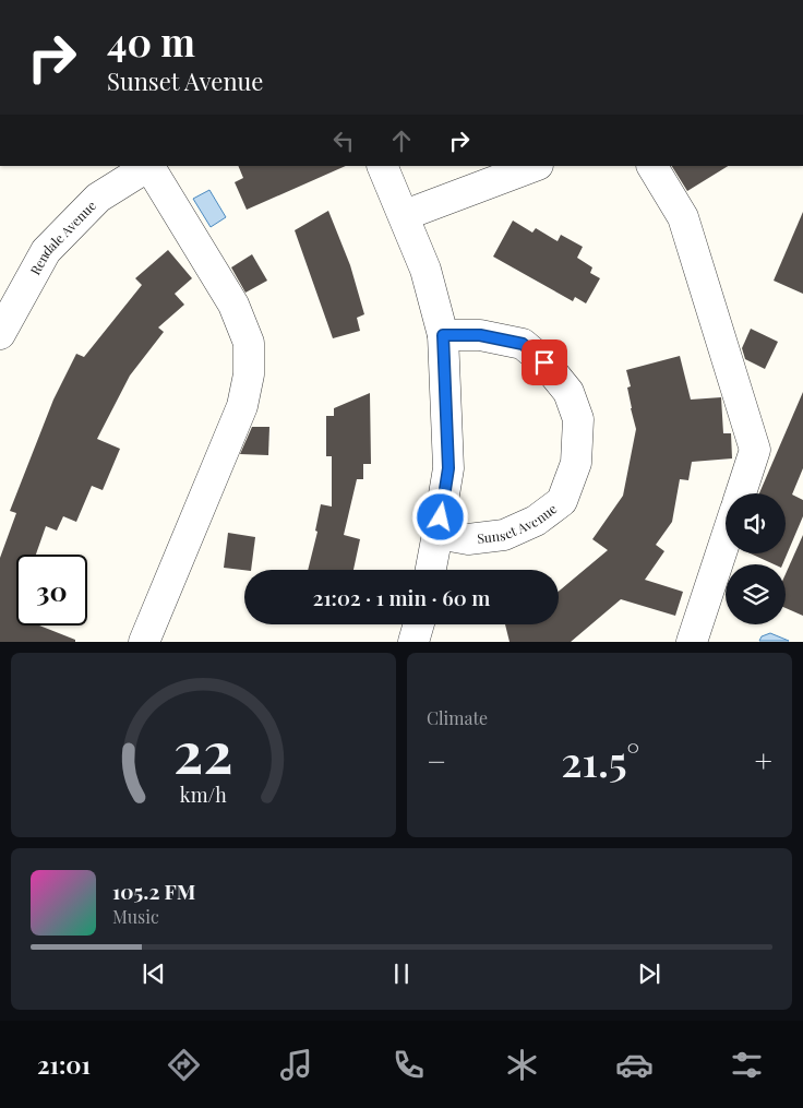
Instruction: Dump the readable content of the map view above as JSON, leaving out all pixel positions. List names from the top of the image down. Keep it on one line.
{"streets":{"street":["Rendale Avenue","Sunset Avenue"]},"page":{"turn":["40 m","Sunset Avenue"],"limit":"30","trip":"21:02 · 1 min · 60 m","tile":"Climate","heat":["−","21.5°","+"],"song":["105.2 FM","Music"],"tabs":"21:01","gauge":["22","km/h"]}}
